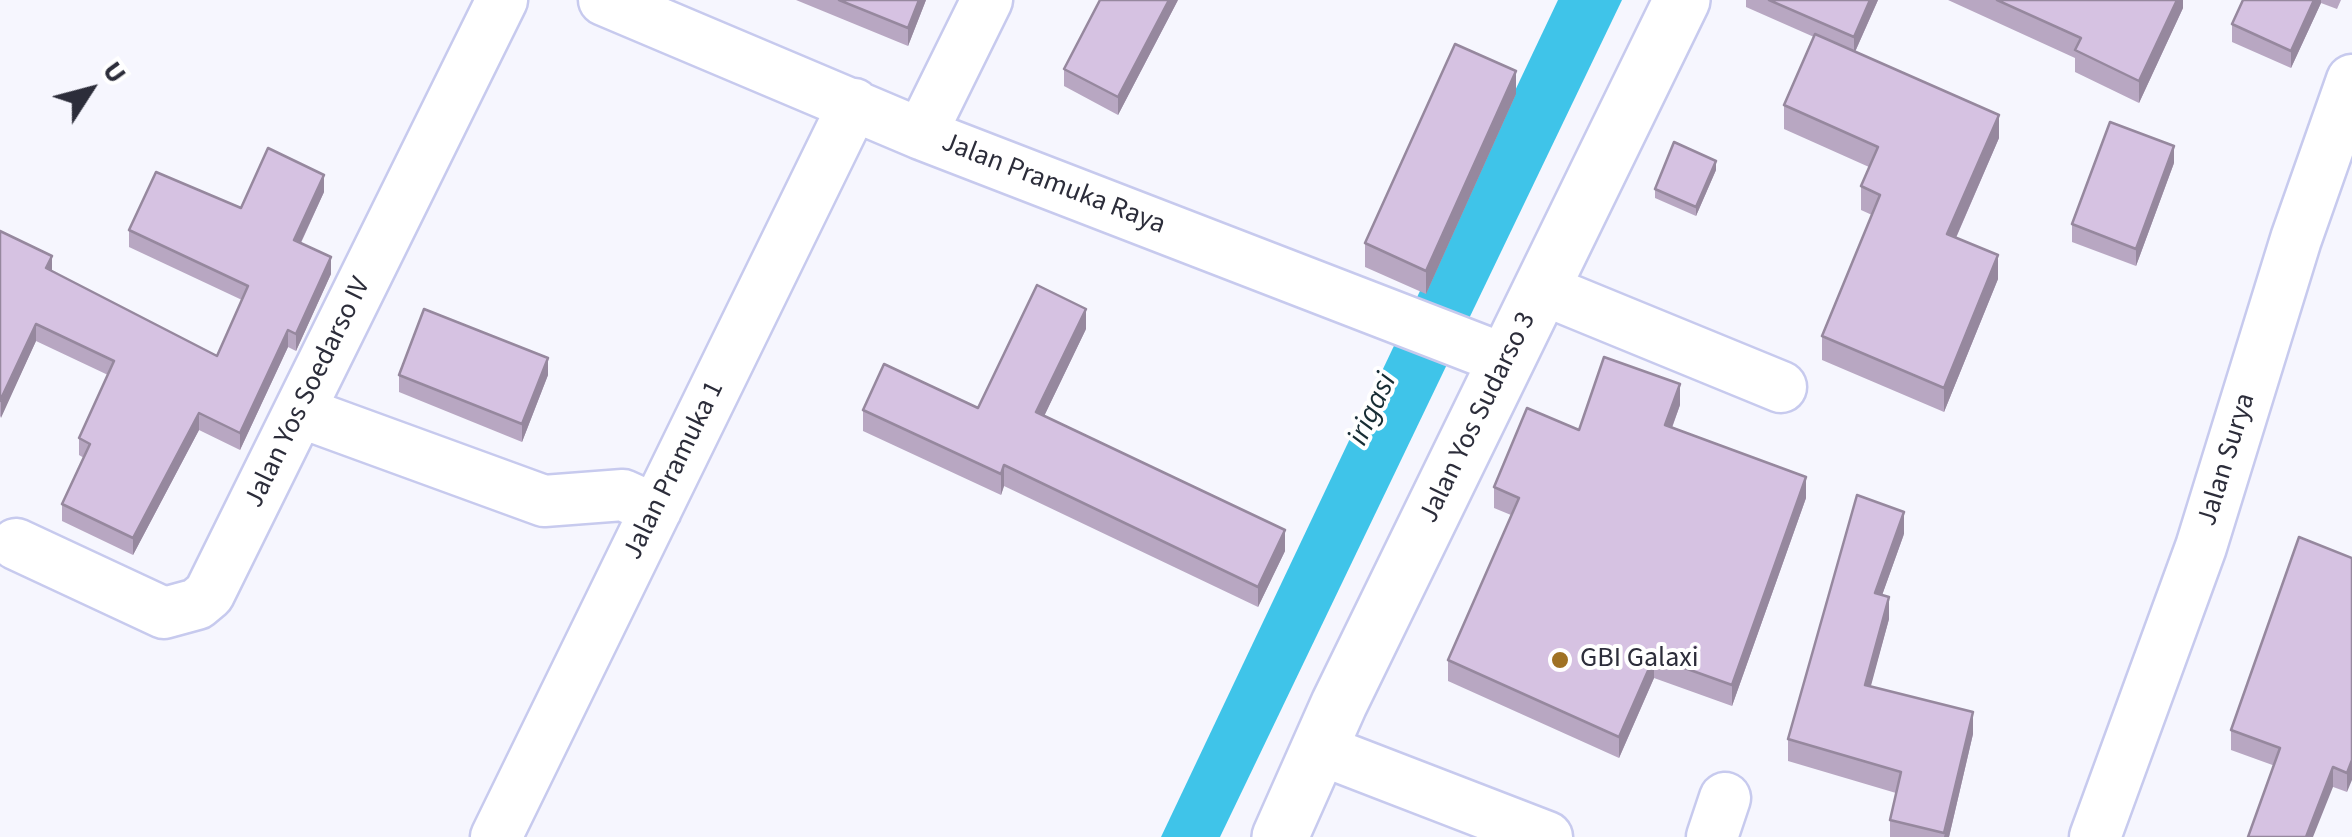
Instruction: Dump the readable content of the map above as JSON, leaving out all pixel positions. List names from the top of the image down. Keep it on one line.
{"streets":{"street":["Jalan Pramuka Raya","Jalan Yos Soedarso IV","Jalan Yos Sudarso 3","Jalan Surya","Jalan Pramuka 1"]},"crossings":[["Jalan Pramuka Raya","Jalan Yos Sudarso 3"],["Jalan Pramuka Raya","Jalan Pramuka 1"]],"water":["irigasi"],"places":["GBI Galaxi"],"north":"top right"}
